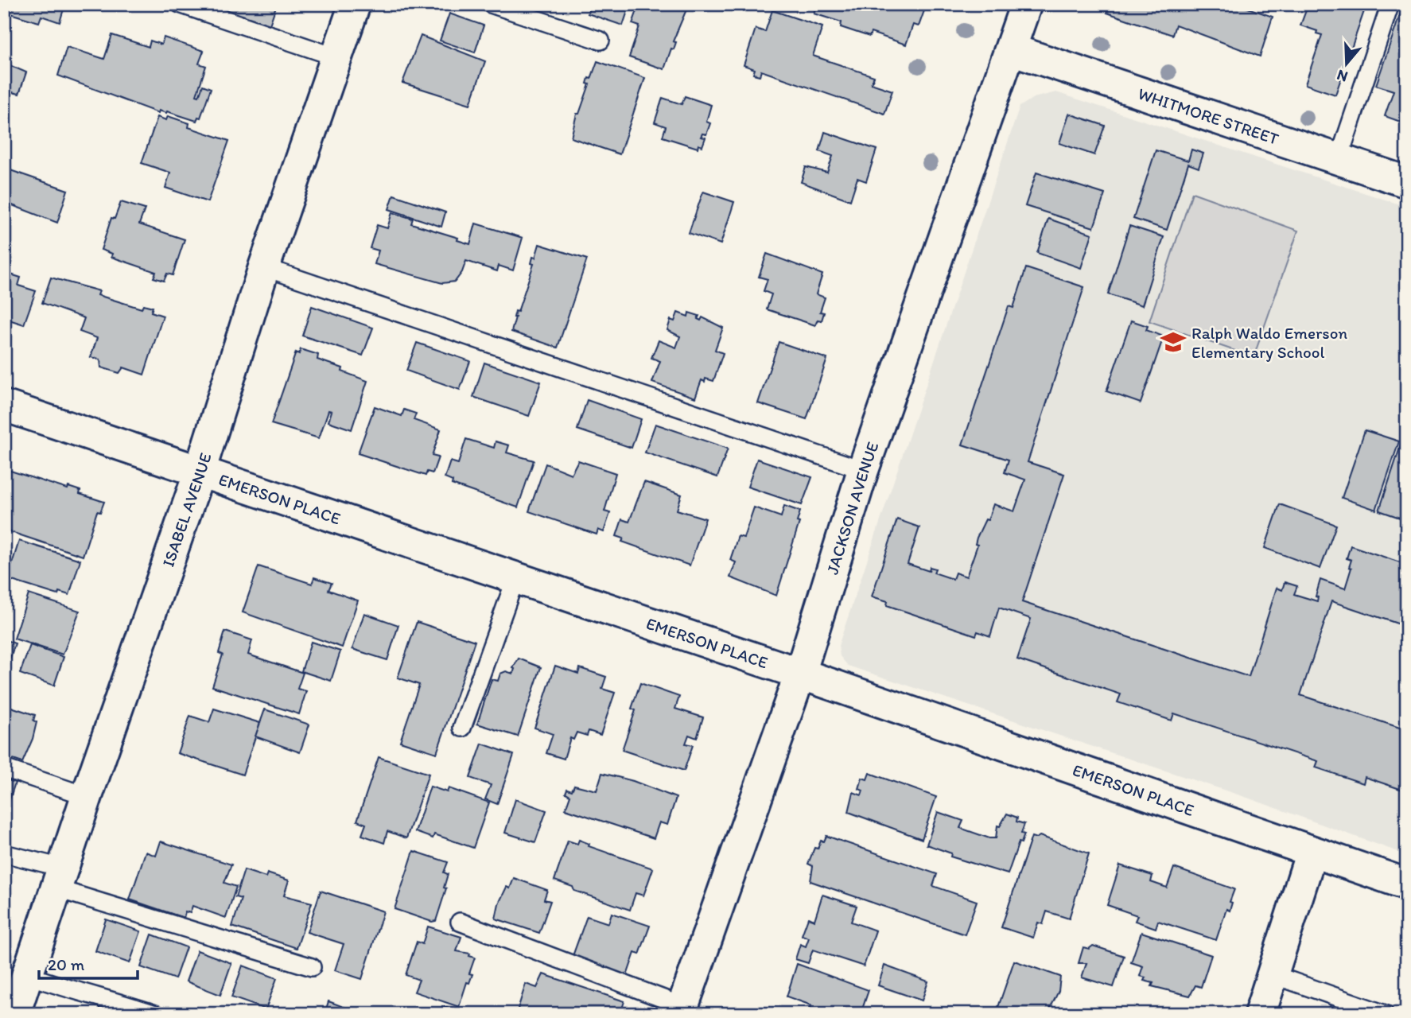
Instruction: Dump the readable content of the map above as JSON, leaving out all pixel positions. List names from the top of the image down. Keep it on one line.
{"streets":{"street":["WHITMORE STREET","EMERSON PLACE","JACKSON AVENUE","ISABEL AVENUE"]},"crossings":[["WHITMORE STREET","JACKSON AVENUE"],["EMERSON PLACE","JACKSON AVENUE"],["EMERSON PLACE","ISABEL AVENUE"]],"places":{"school or university":["Ralph Waldo Emerson Elementary School"]},"scale_bar":"20 m","north":"bottom"}
